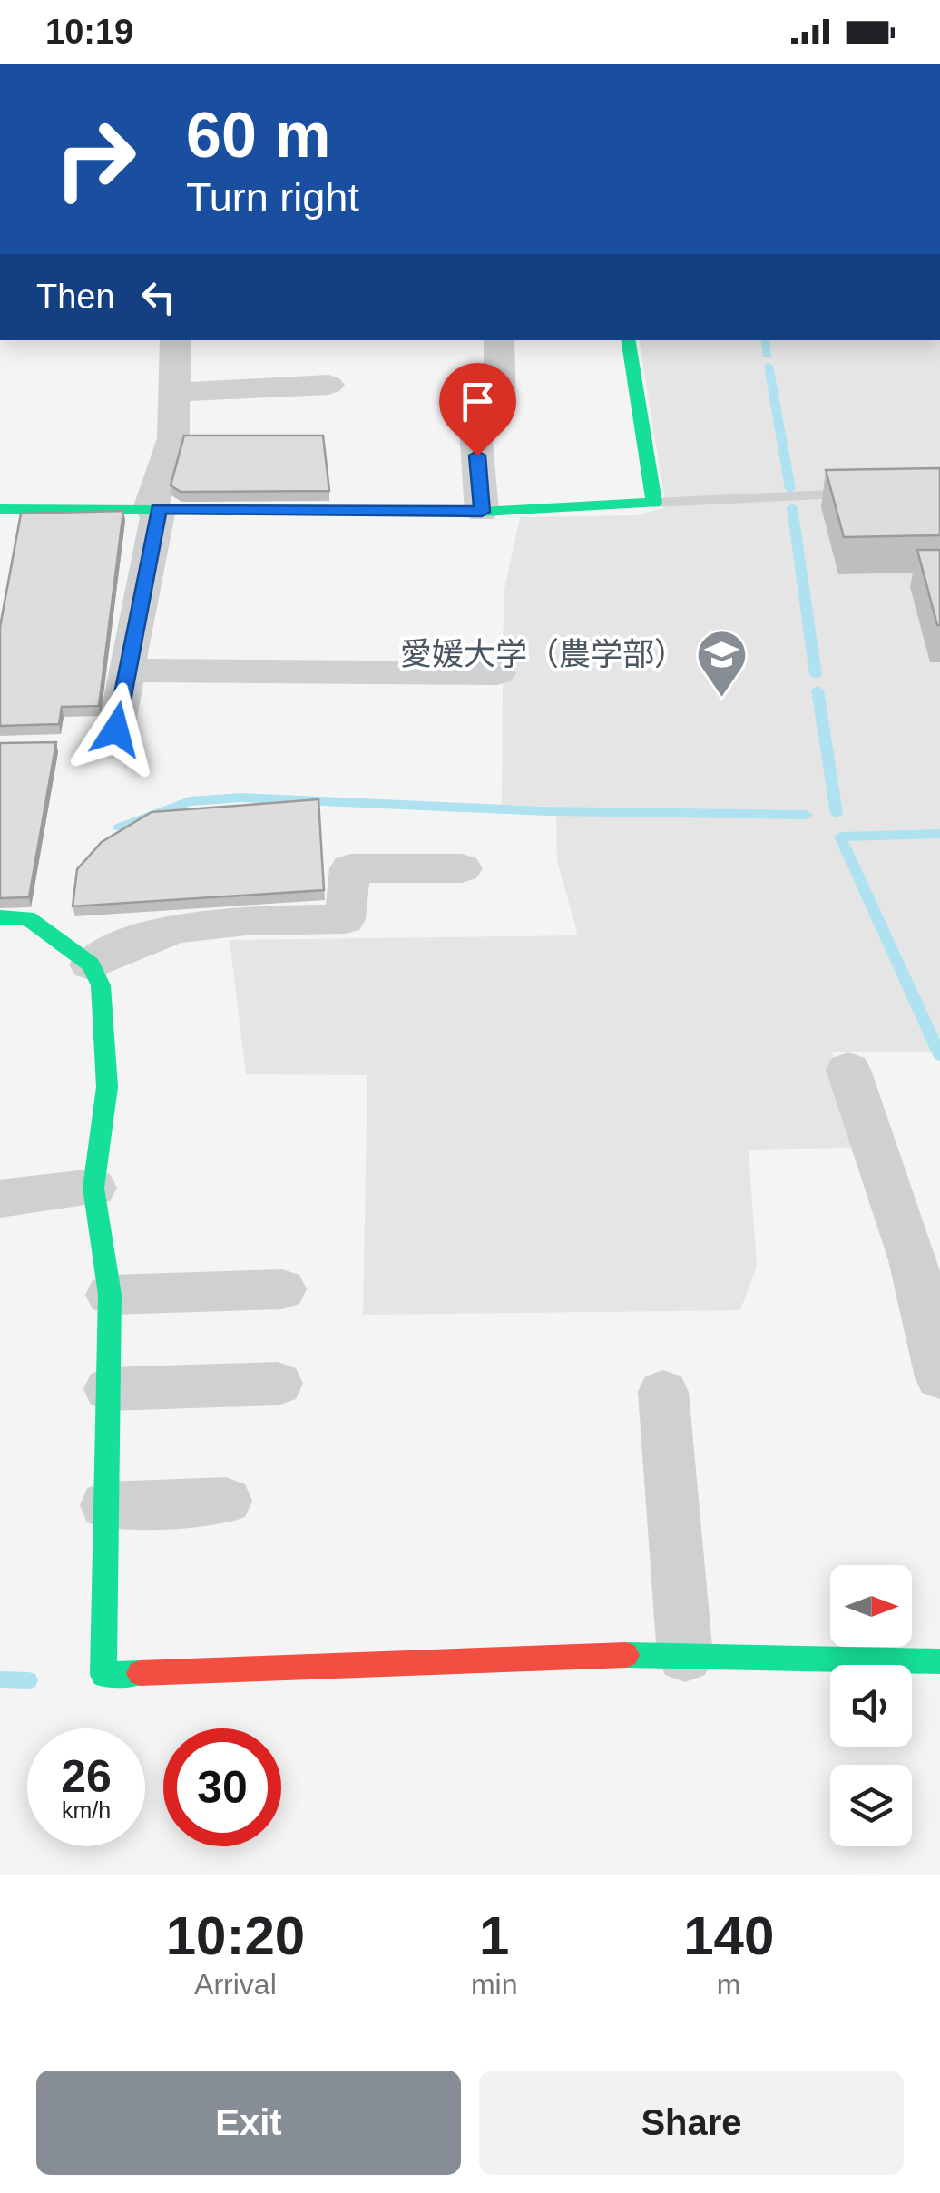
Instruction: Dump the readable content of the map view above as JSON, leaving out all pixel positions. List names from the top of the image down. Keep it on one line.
{"places":{"school or university":["愛媛大学（農学部）"]},"north":"right","page":{"status":"10:19","turn":["60 m","Turn right"],"then":"Then","speed":"26 km/h","limit":"30","eta":["10:20","Arrival","1","min","140","m"],"buttons":["Exit","Share"]}}
